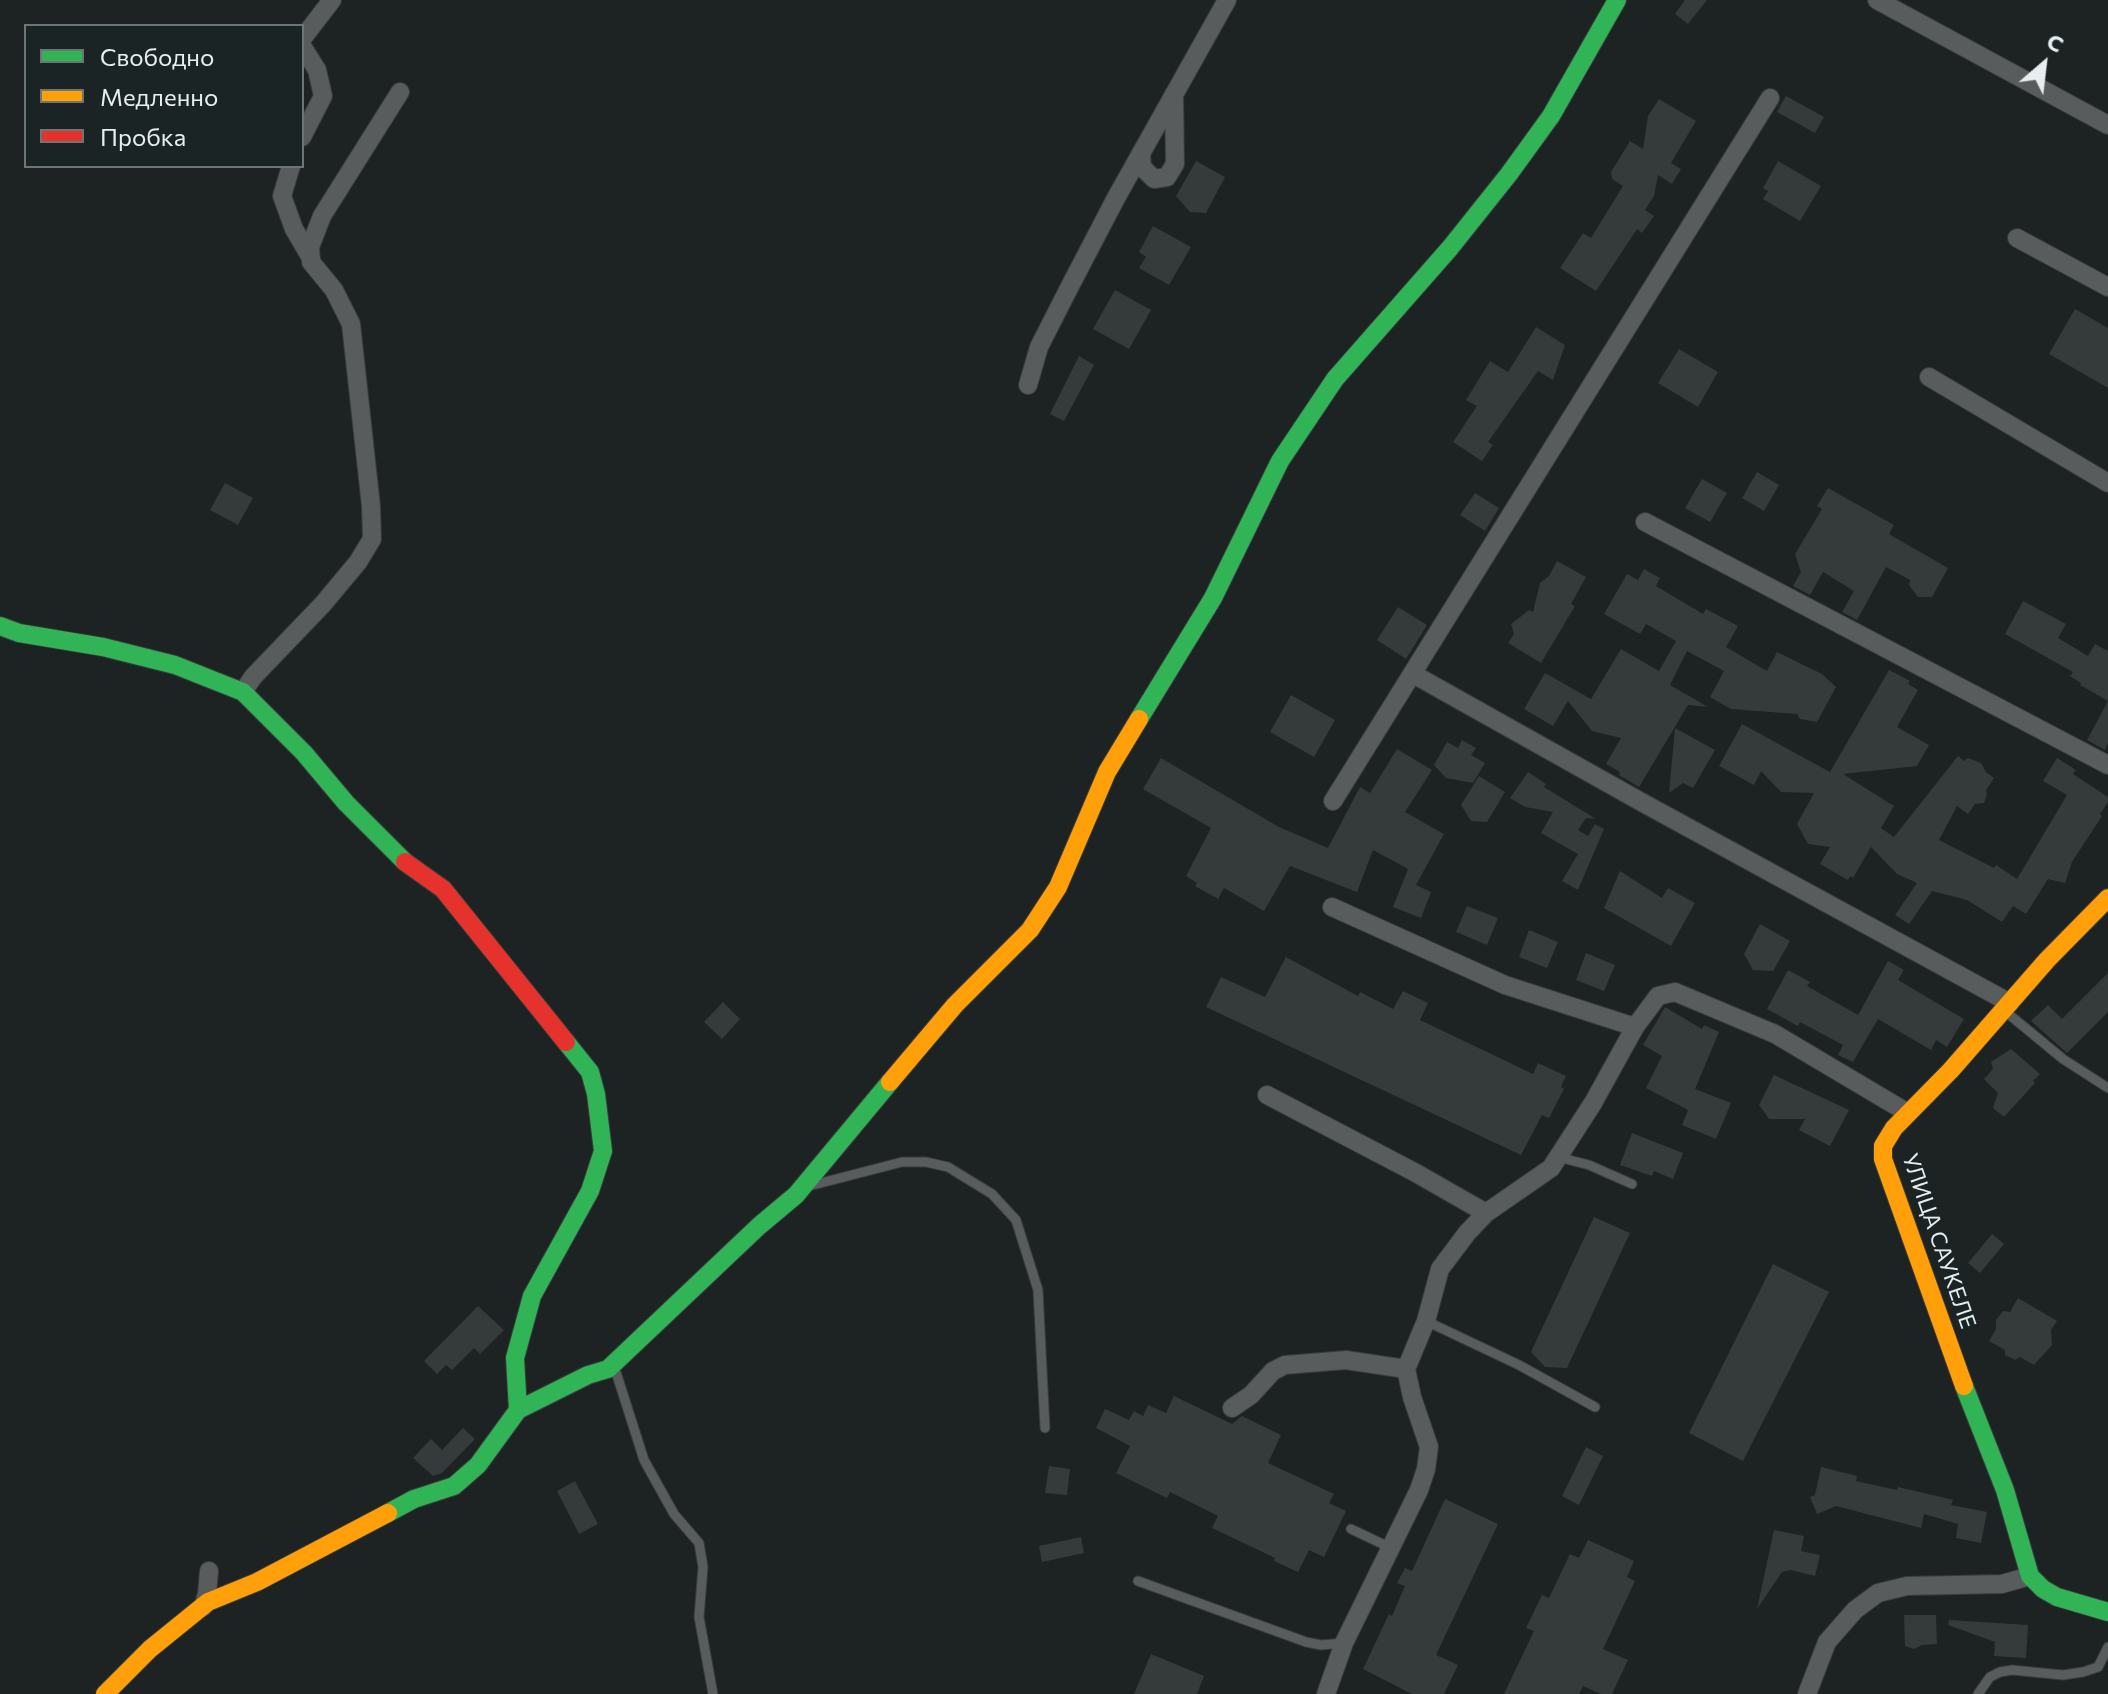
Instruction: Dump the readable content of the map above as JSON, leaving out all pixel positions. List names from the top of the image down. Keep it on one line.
{"streets":{"street":["УЛИЦА САУКЕЛЕ"]},"legend":["Свободно","Медленно","Пробка"],"north":"top right"}
